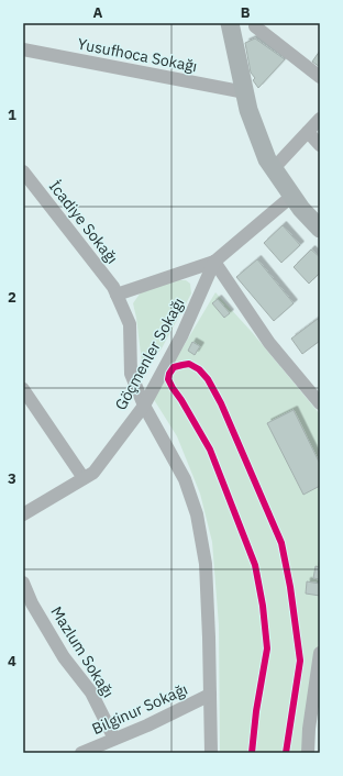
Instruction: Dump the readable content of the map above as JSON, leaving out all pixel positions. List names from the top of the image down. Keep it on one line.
{"streets":{"street":["Yusufhoca Sokağı","İcadiye Sokağı","Göçmenler Sokağı","Mazlum Sokağı","Bilginur Sokağı"]},"crossings":[["İcadiye Sokağı","Göçmenler Sokağı"],["İcadiye Sokağı","Bilginur Sokağı"],["Mazlum Sokağı","Bilginur Sokağı"]],"grid":{"columns":["A","B"],"rows":["1","2","3","4"]}}
